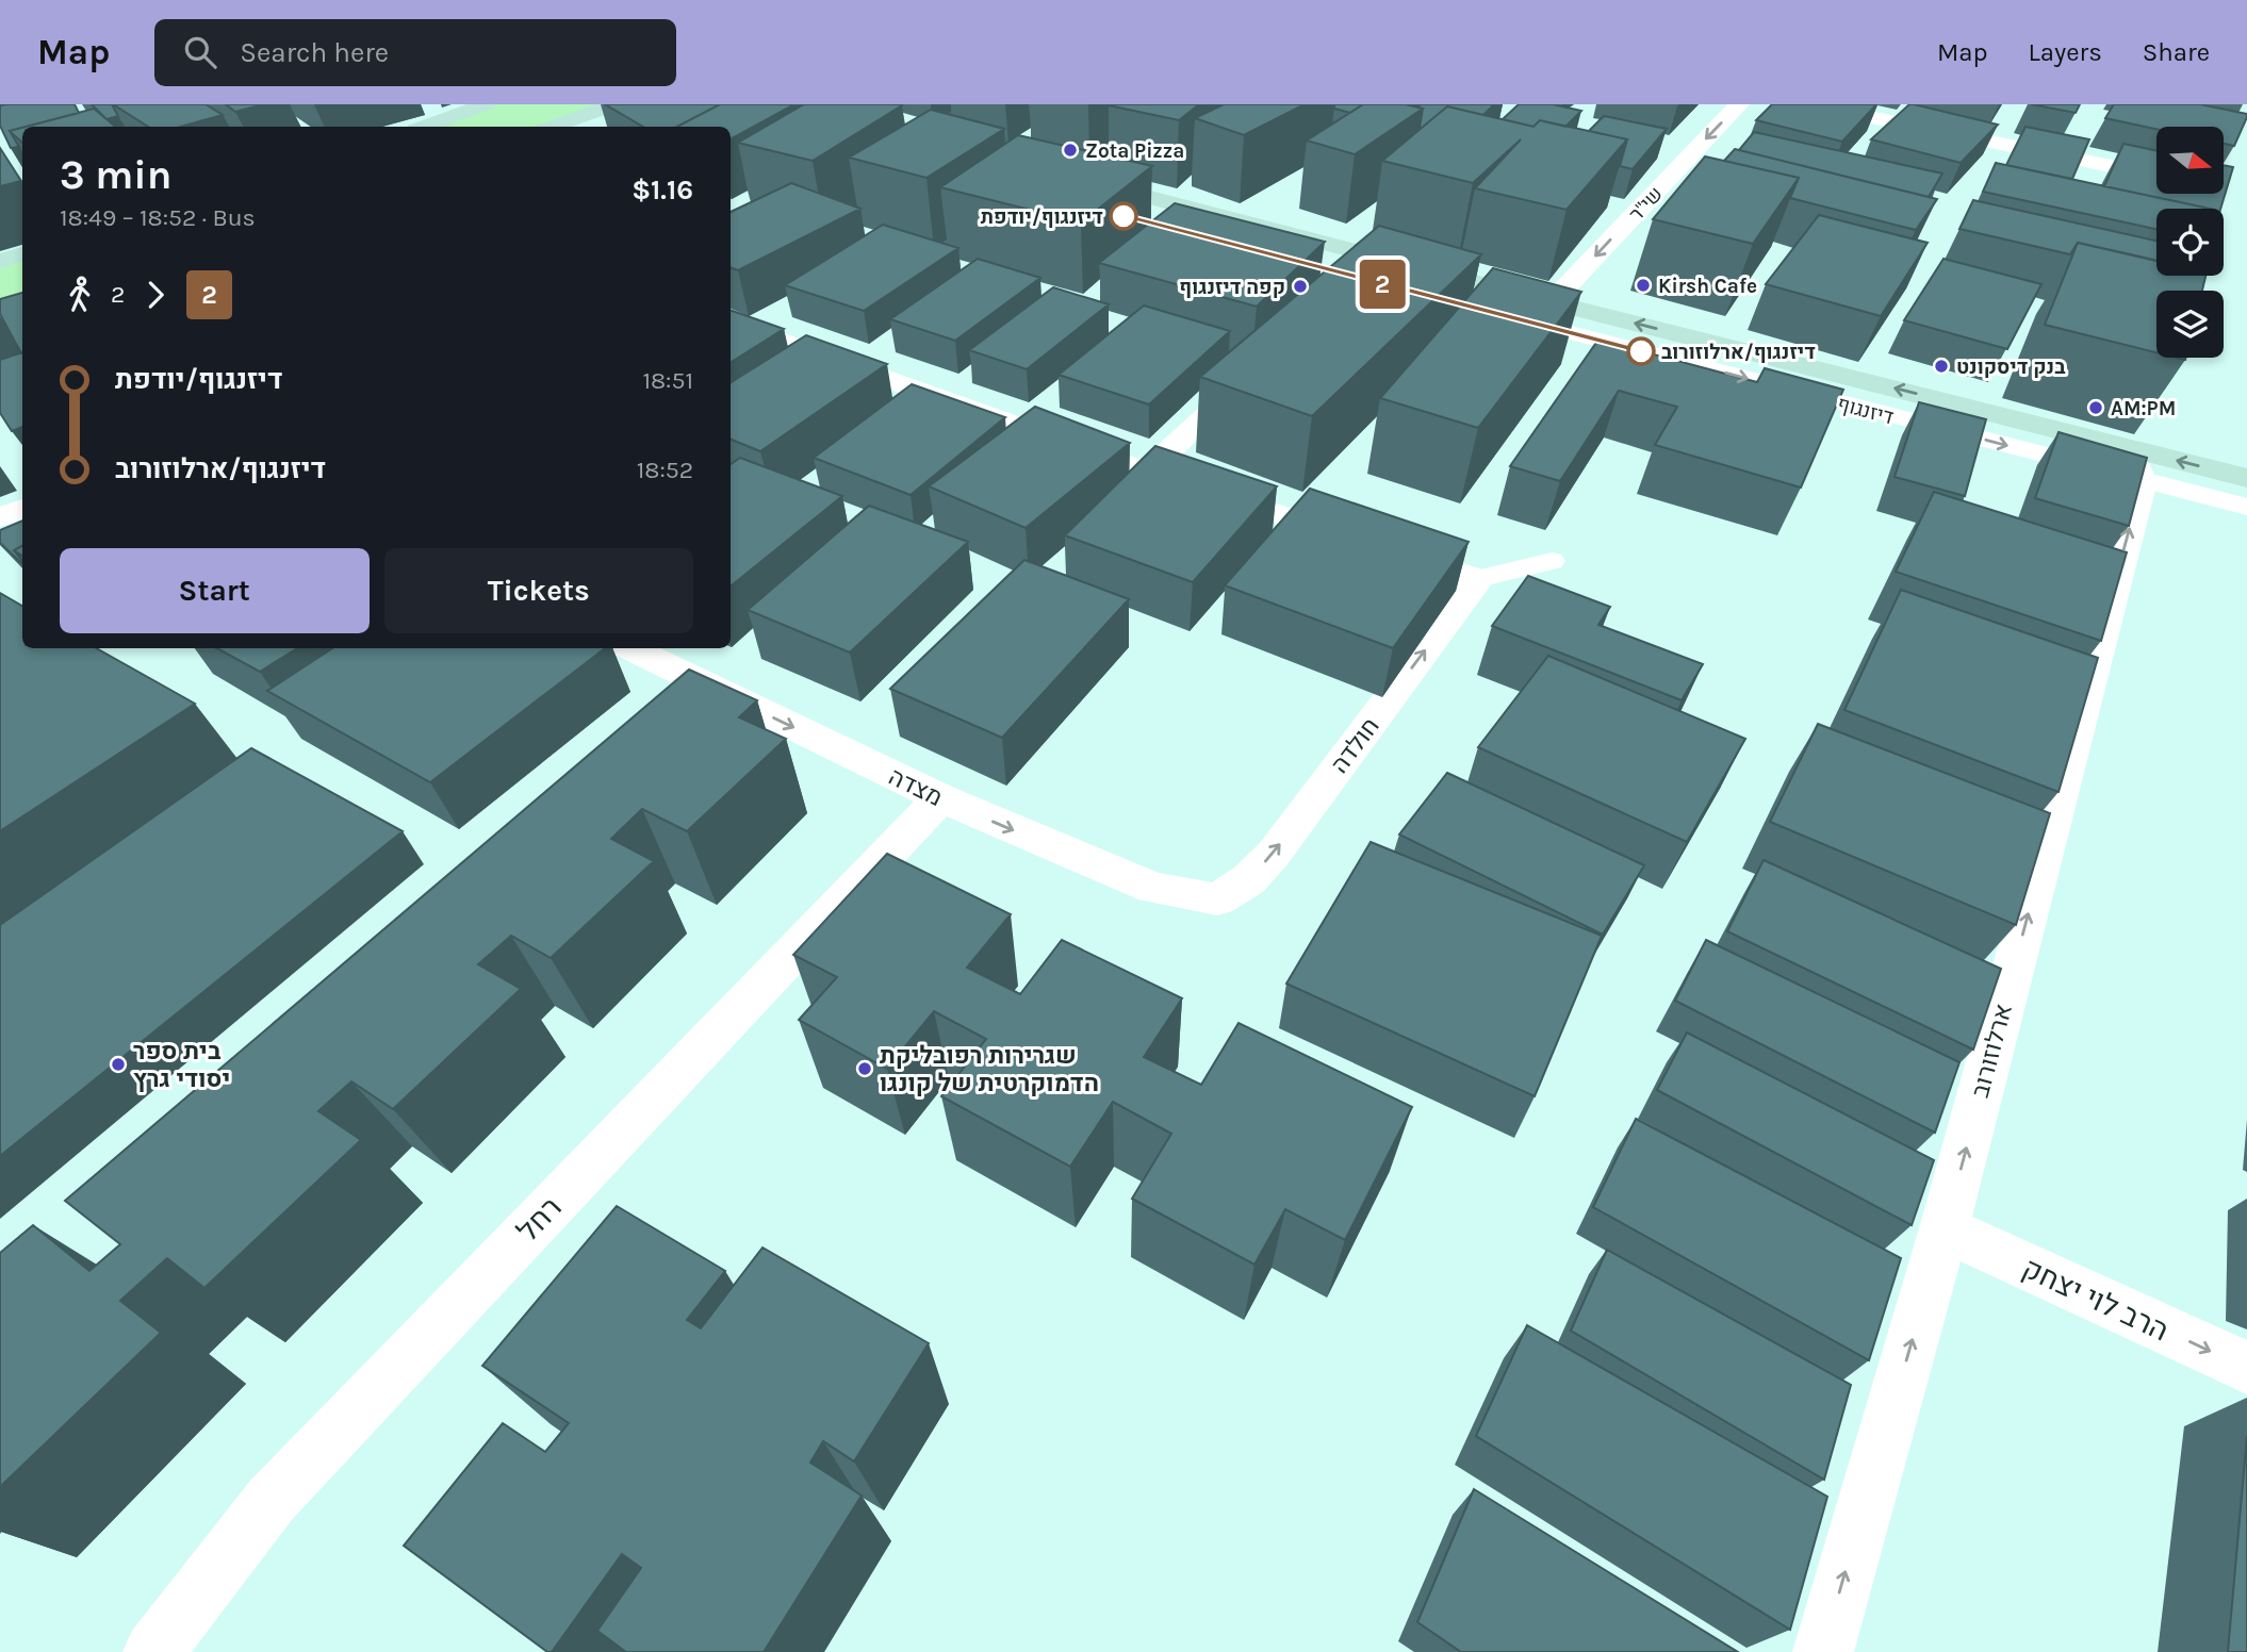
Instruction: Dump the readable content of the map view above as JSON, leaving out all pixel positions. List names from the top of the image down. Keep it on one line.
{"streets":{"street":["שי\"ר","דיזנגוף","חולדה","מצדה","ארלוזורוב","רחל","הרב לוי יצחק"]},"crossings":[["שי\"ר","דיזנגוף"],["דיזנגוף","ארלוזורוב"],["חולדה","מצדה"],["מצדה","רחל"],["ארלוזורוב","הרב לוי יצחק"]],"one_way":["שי\"ר","חולדה","ארלוזורוב","הרב לוי יצחק"],"places":["Zota Pizza","דיזנגוף/יודפת","Kirsh Cafe","קפה דיזנגוף","דיזנגוף/ארלוזורוב","בנק דיסקונט","AM:PM","בית ספר יסודי גרץ","שגרירות רפובליקת הדמוקרטית של קונגו"],"lines":["bus line 2"],"north":"right","page":{"header":"Map","search":"Search here","nav":["Map","Layers","Share"],"on_map":"2","heading":["3 min","18:49 – 18:52 · Bus","$1.16"],"legs":["2","2"],"list":[{"name":"דיזנגוף/יודפת","value":"18:51"},{"name":"דיזנגוף/ארלוזורוב","value":"18:52"}],"buttons":["Start","Tickets"]}}
